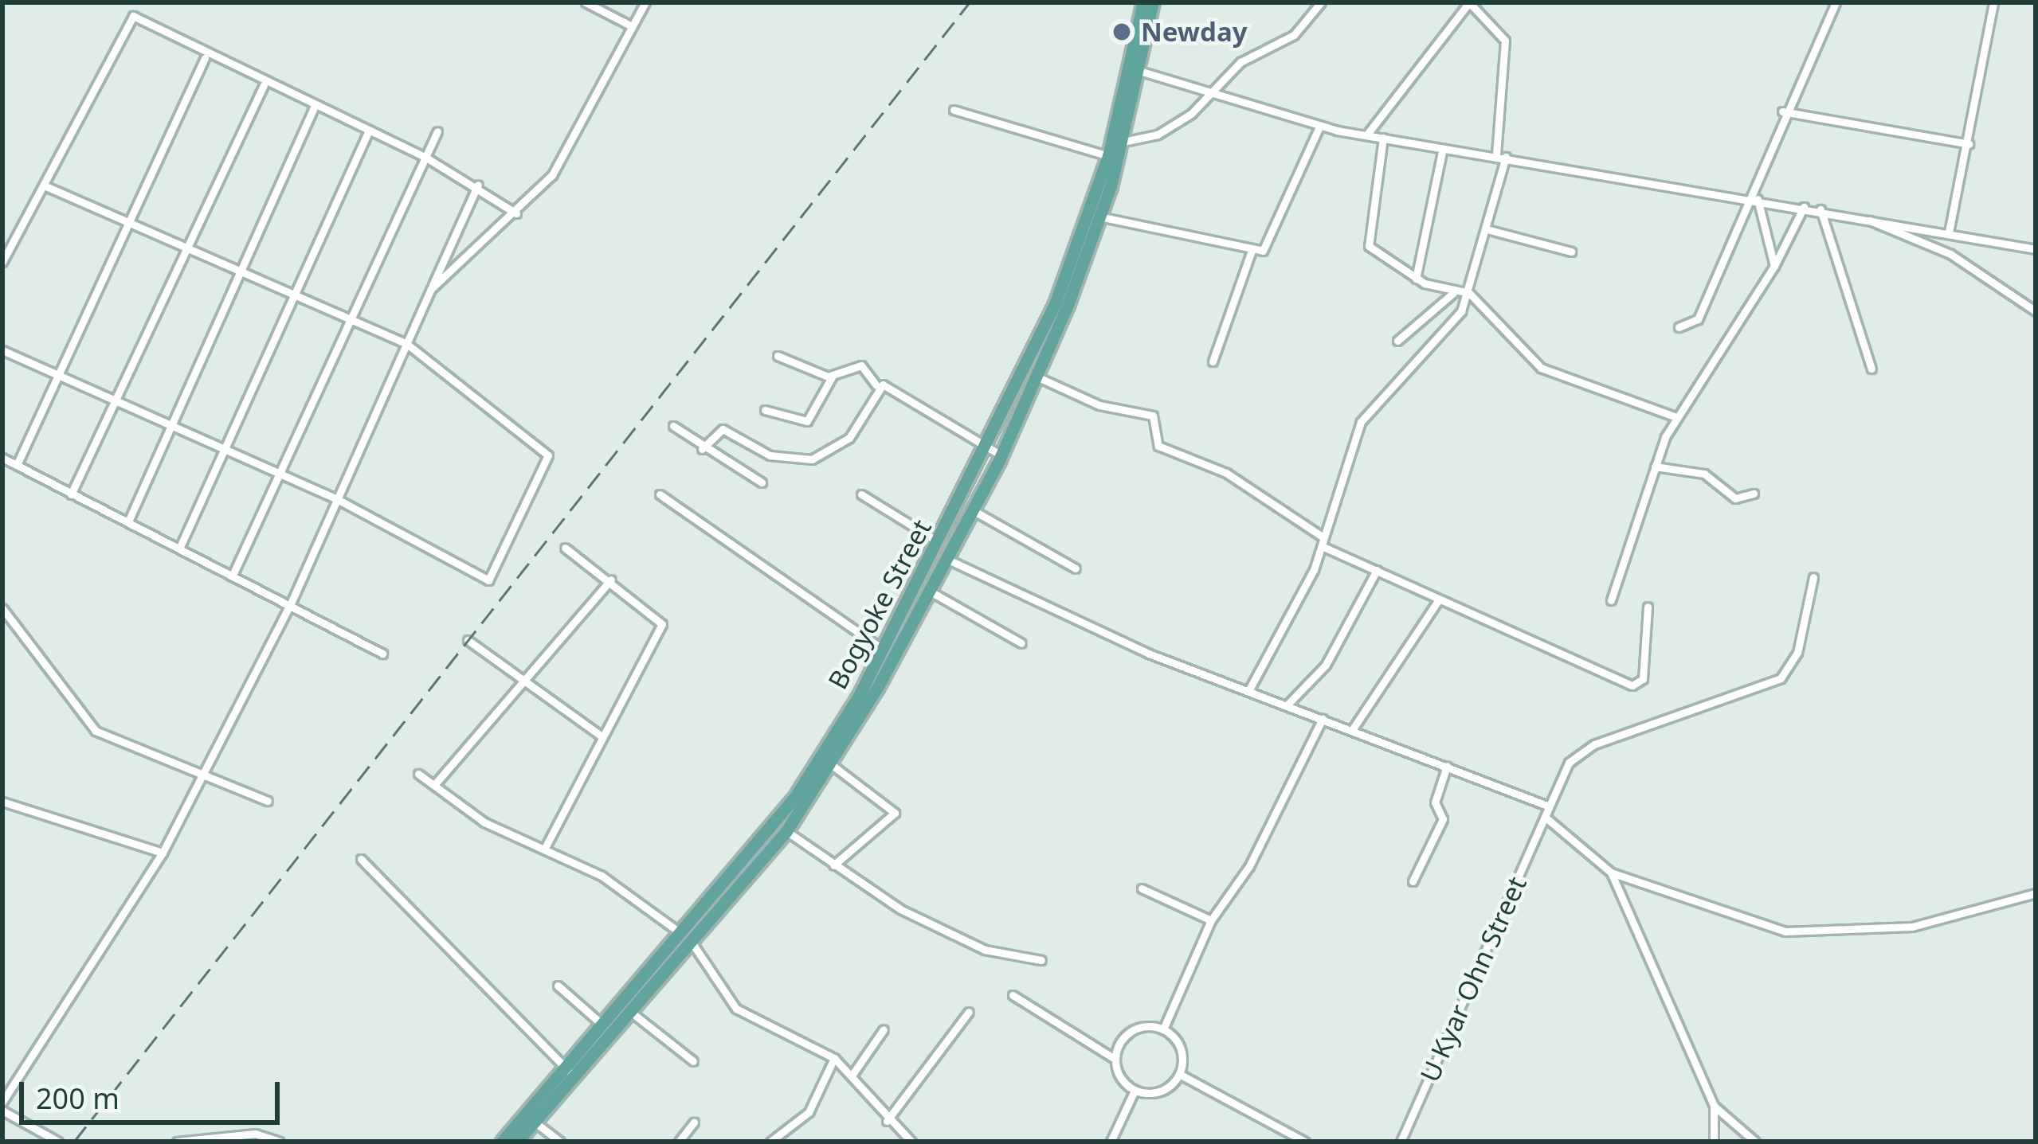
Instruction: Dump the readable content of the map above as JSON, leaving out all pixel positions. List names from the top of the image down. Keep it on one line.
{"streets":{"main road":["Bogyoke Street"],"street":["U Kyar Ohn Street"]},"places":["Newday"],"scale_bar":"200 m"}
